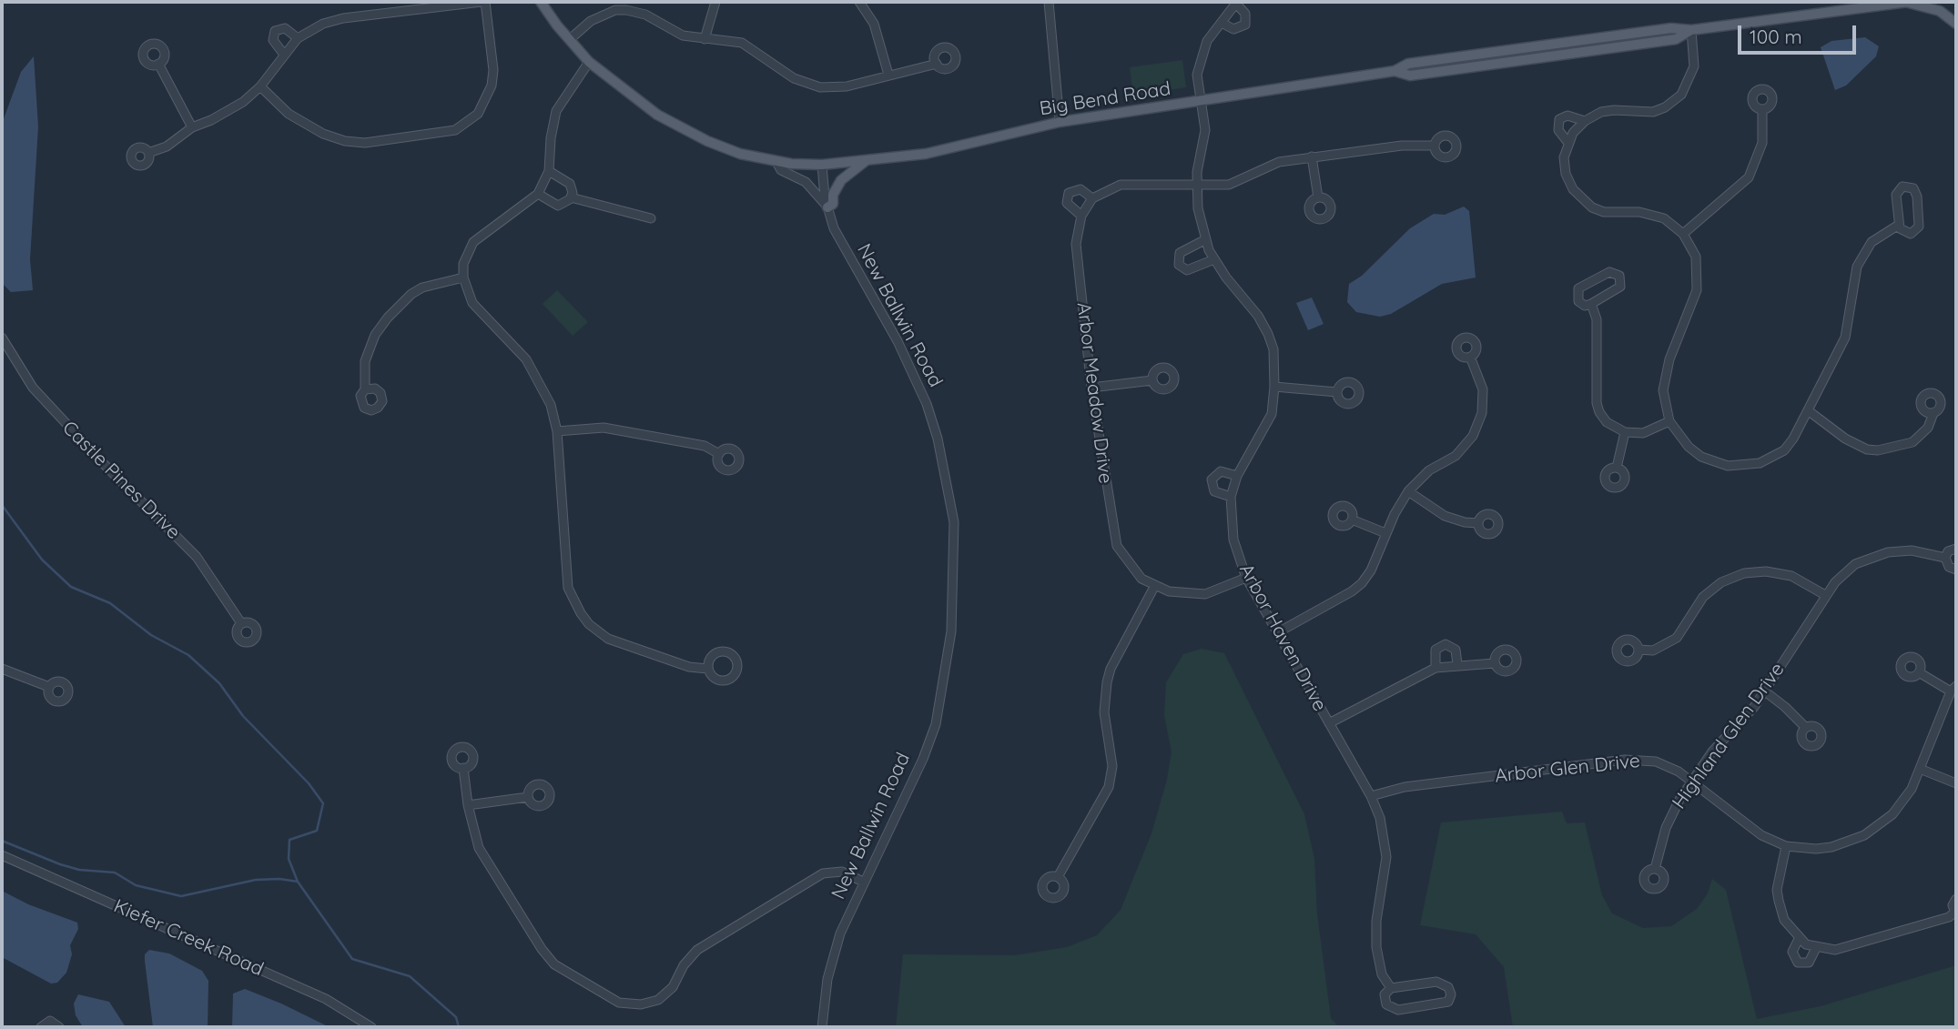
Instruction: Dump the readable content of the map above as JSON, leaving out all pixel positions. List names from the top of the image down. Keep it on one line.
{"streets":{"main road":["Big Bend Road"],"street":["New Ballwin Road","Arbor Meadow Drive","Castle Pines Drive","Arbor Haven Drive","Highland Glen Drive","Arbor Glen Drive","Kiefer Creek Road"]},"crossings":[["Big Bend Road","New Ballwin Road"],["Big Bend Road","Arbor Haven Drive"],["Arbor Haven Drive","Arbor Glen Drive"],["Highland Glen Drive","Arbor Glen Drive"]],"scale_bar":"100 m"}
